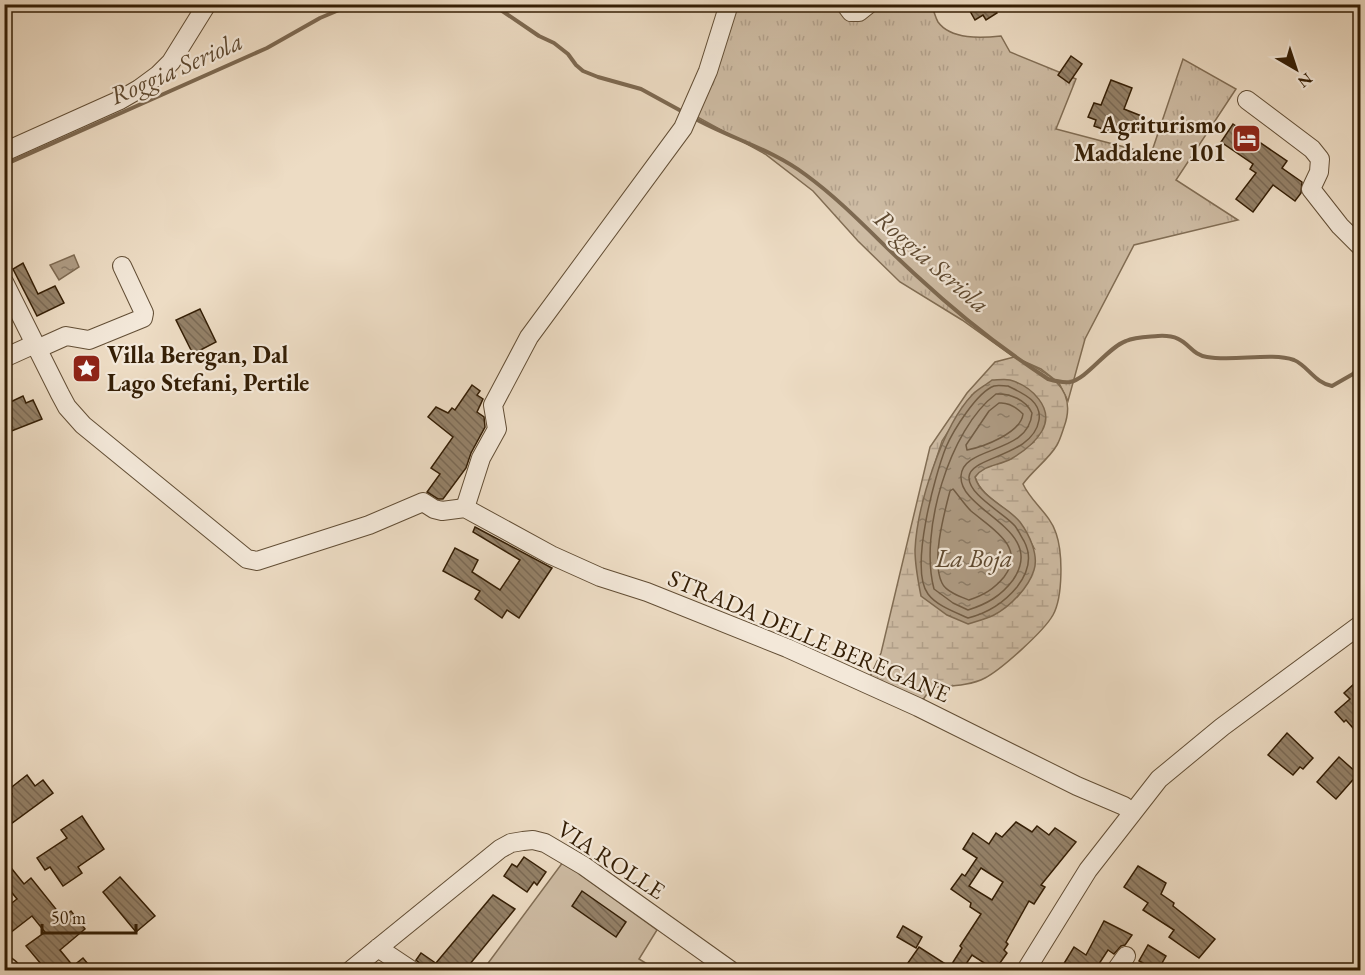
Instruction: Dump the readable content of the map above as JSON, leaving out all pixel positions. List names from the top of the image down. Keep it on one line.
{"streets":{"street":["STRADA DELLE BEREGANE","VIA ROLLE"]},"water":["Roggia Seriola","La Boja"],"places":{"hotel":["Agriturismo Maddalene 101"],"place":["Villa Beregan, Dal Lago Stefani, Pertile"]},"scale_bar":"50 m","north":"bottom right"}
